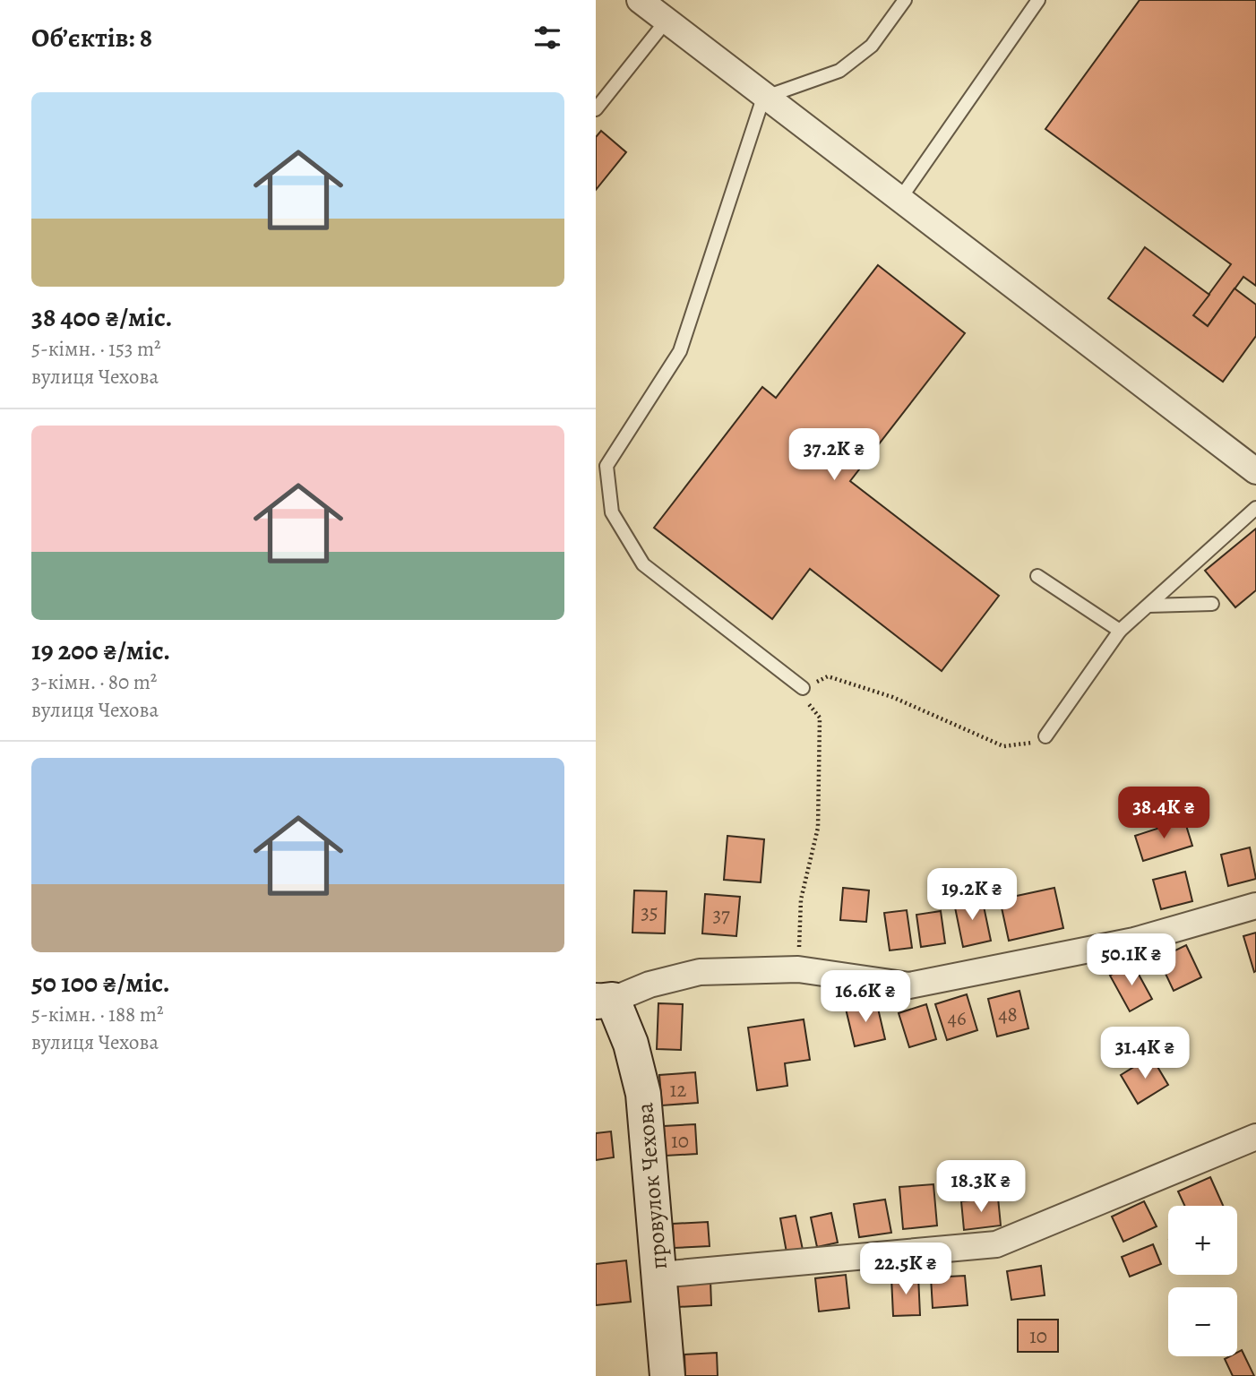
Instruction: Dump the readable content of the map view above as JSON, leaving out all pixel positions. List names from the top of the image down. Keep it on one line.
{"streets":{"main road":["провулок Чехова"]},"house_numbers":["35","37","48","46","12","10","10"],"page":{"heading":"Об’єктів: 8","list":[{"name":"38 400 ₴/міс.","note":"5-кімн. · 153 m² · вулиця Чехова"},{"name":"19 200 ₴/міс.","note":"3-кімн. · 80 m² · вулиця Чехова"},{"name":"50 100 ₴/міс.","note":"5-кімн. · 188 m² · вулиця Чехова"}],"price":["37.2K ₴","38.4K ₴","19.2K ₴","50.1K ₴","16.6K ₴","31.4K ₴","18.3K ₴","22.5K ₴"],"map_buttons":["+","−"]}}
